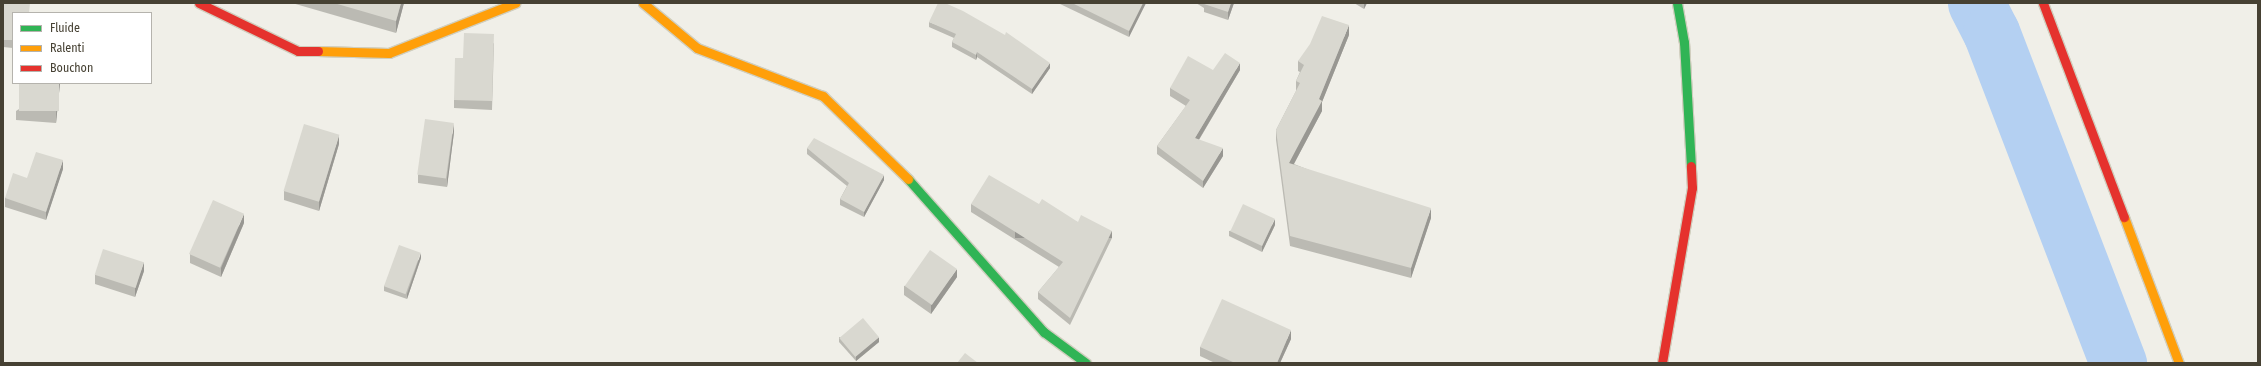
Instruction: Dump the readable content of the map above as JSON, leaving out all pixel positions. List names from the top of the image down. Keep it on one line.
{"legend":["Fluide","Ralenti","Bouchon"]}
